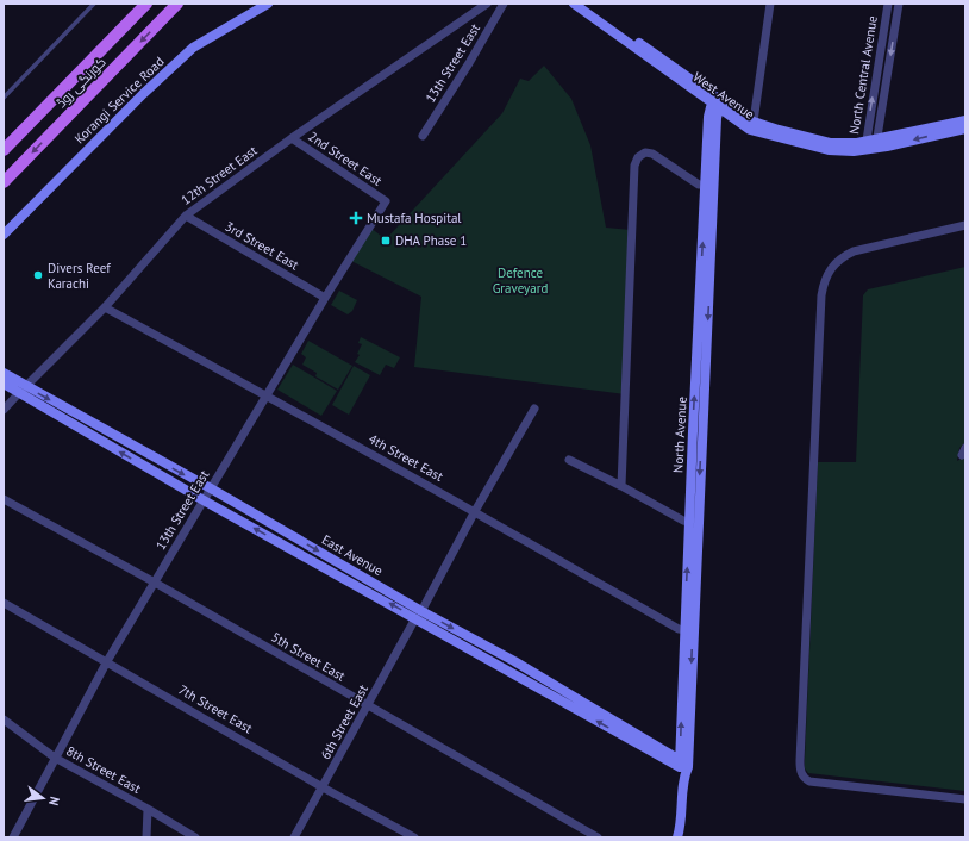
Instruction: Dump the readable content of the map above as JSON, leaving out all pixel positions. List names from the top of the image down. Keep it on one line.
{"streets":{"main road":["کورنگی روڈ"],"street":["13th Street East","North Central Avenue","West Avenue","Korangi Service Road","2nd Street East","12th Street East","3rd Street East","North Avenue","4th Street East","East Avenue","5th Street East","7th Street East","6th Street East","8th Street East"]},"crossings":[["13th Street East","2nd Street East"],["13th Street East","3rd Street East"],["13th Street East","4th Street East"],["13th Street East","East Avenue"],["13th Street East","5th Street East"],["13th Street East","7th Street East"],["13th Street East","8th Street East"],["North Central Avenue","West Avenue"],["West Avenue","North Avenue"],["2nd Street East","12th Street East"],["12th Street East","3rd Street East"],["12th Street East","4th Street East"],["12th Street East","East Avenue"],["North Avenue","4th Street East"],["North Avenue","East Avenue"],["4th Street East","6th Street East"],["East Avenue","6th Street East"],["5th Street East","6th Street East"],["7th Street East","6th Street East"]],"parks":["Defence Graveyard"],"places":{"health":["Mustafa Hospital"],"transit":["DHA Phase 1"],"other":["Divers Reef Karachi"]},"north":"right"}
